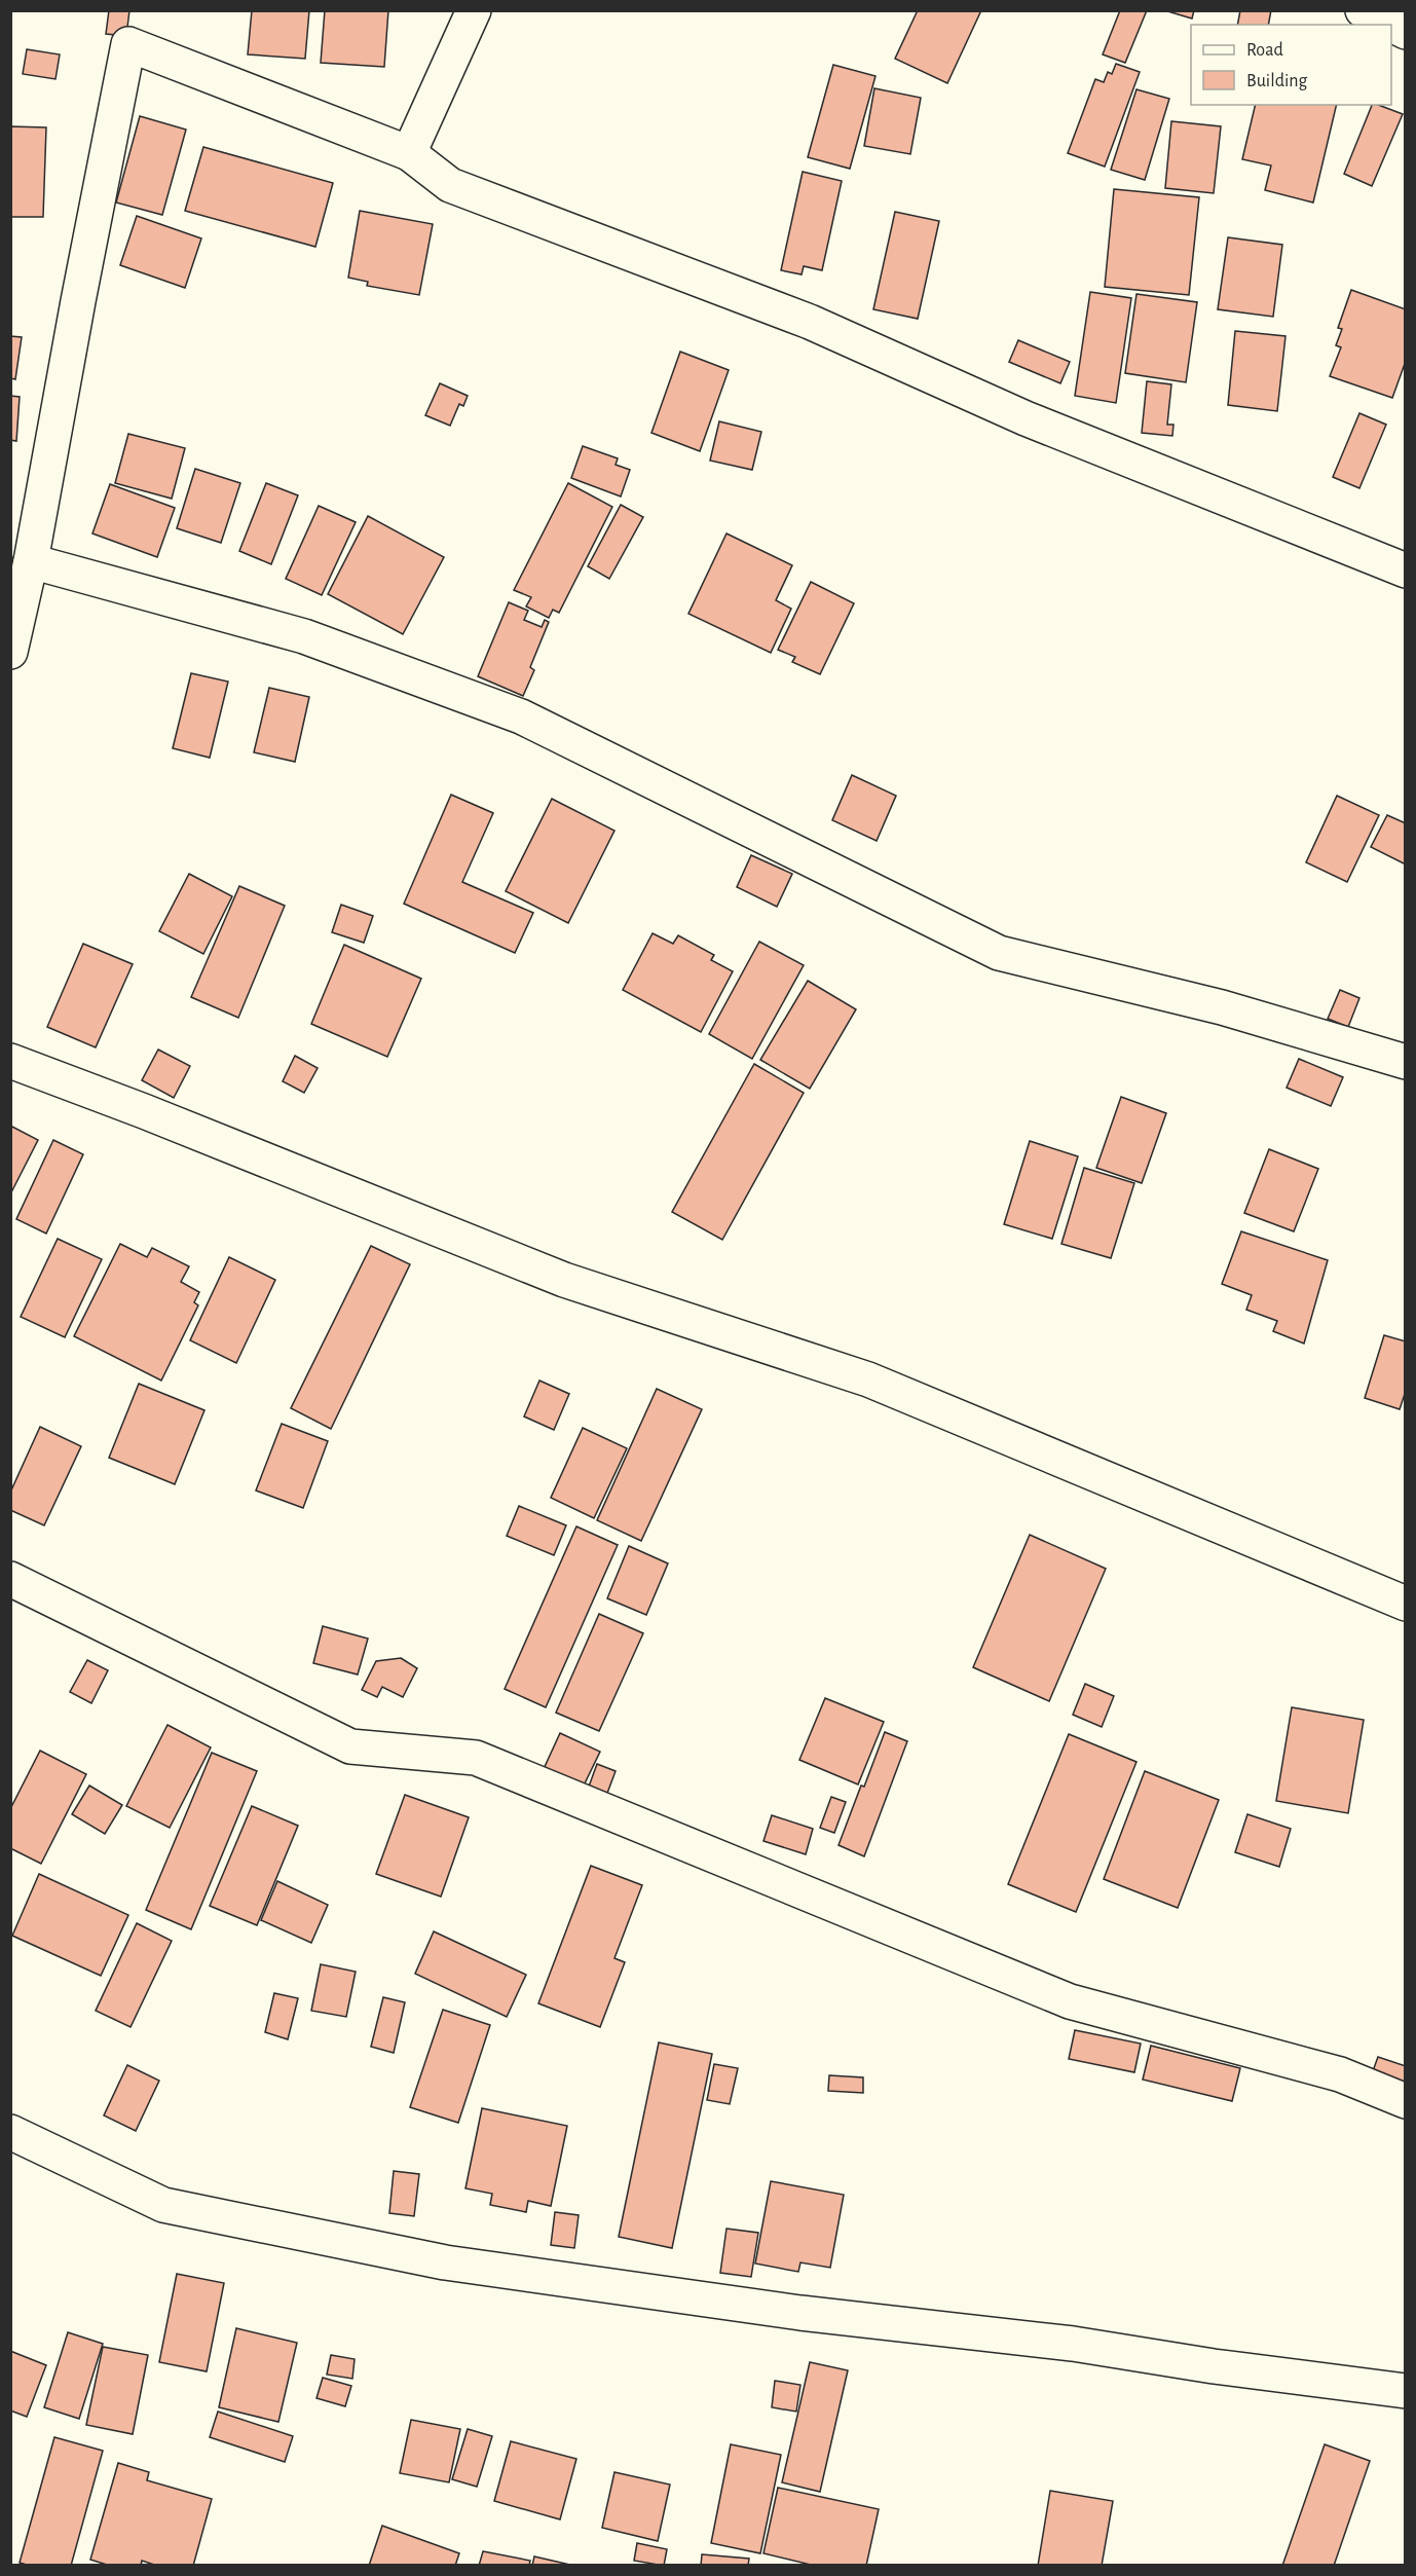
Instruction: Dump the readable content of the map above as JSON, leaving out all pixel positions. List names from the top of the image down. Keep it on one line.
{"legend":["Road","Building"]}
